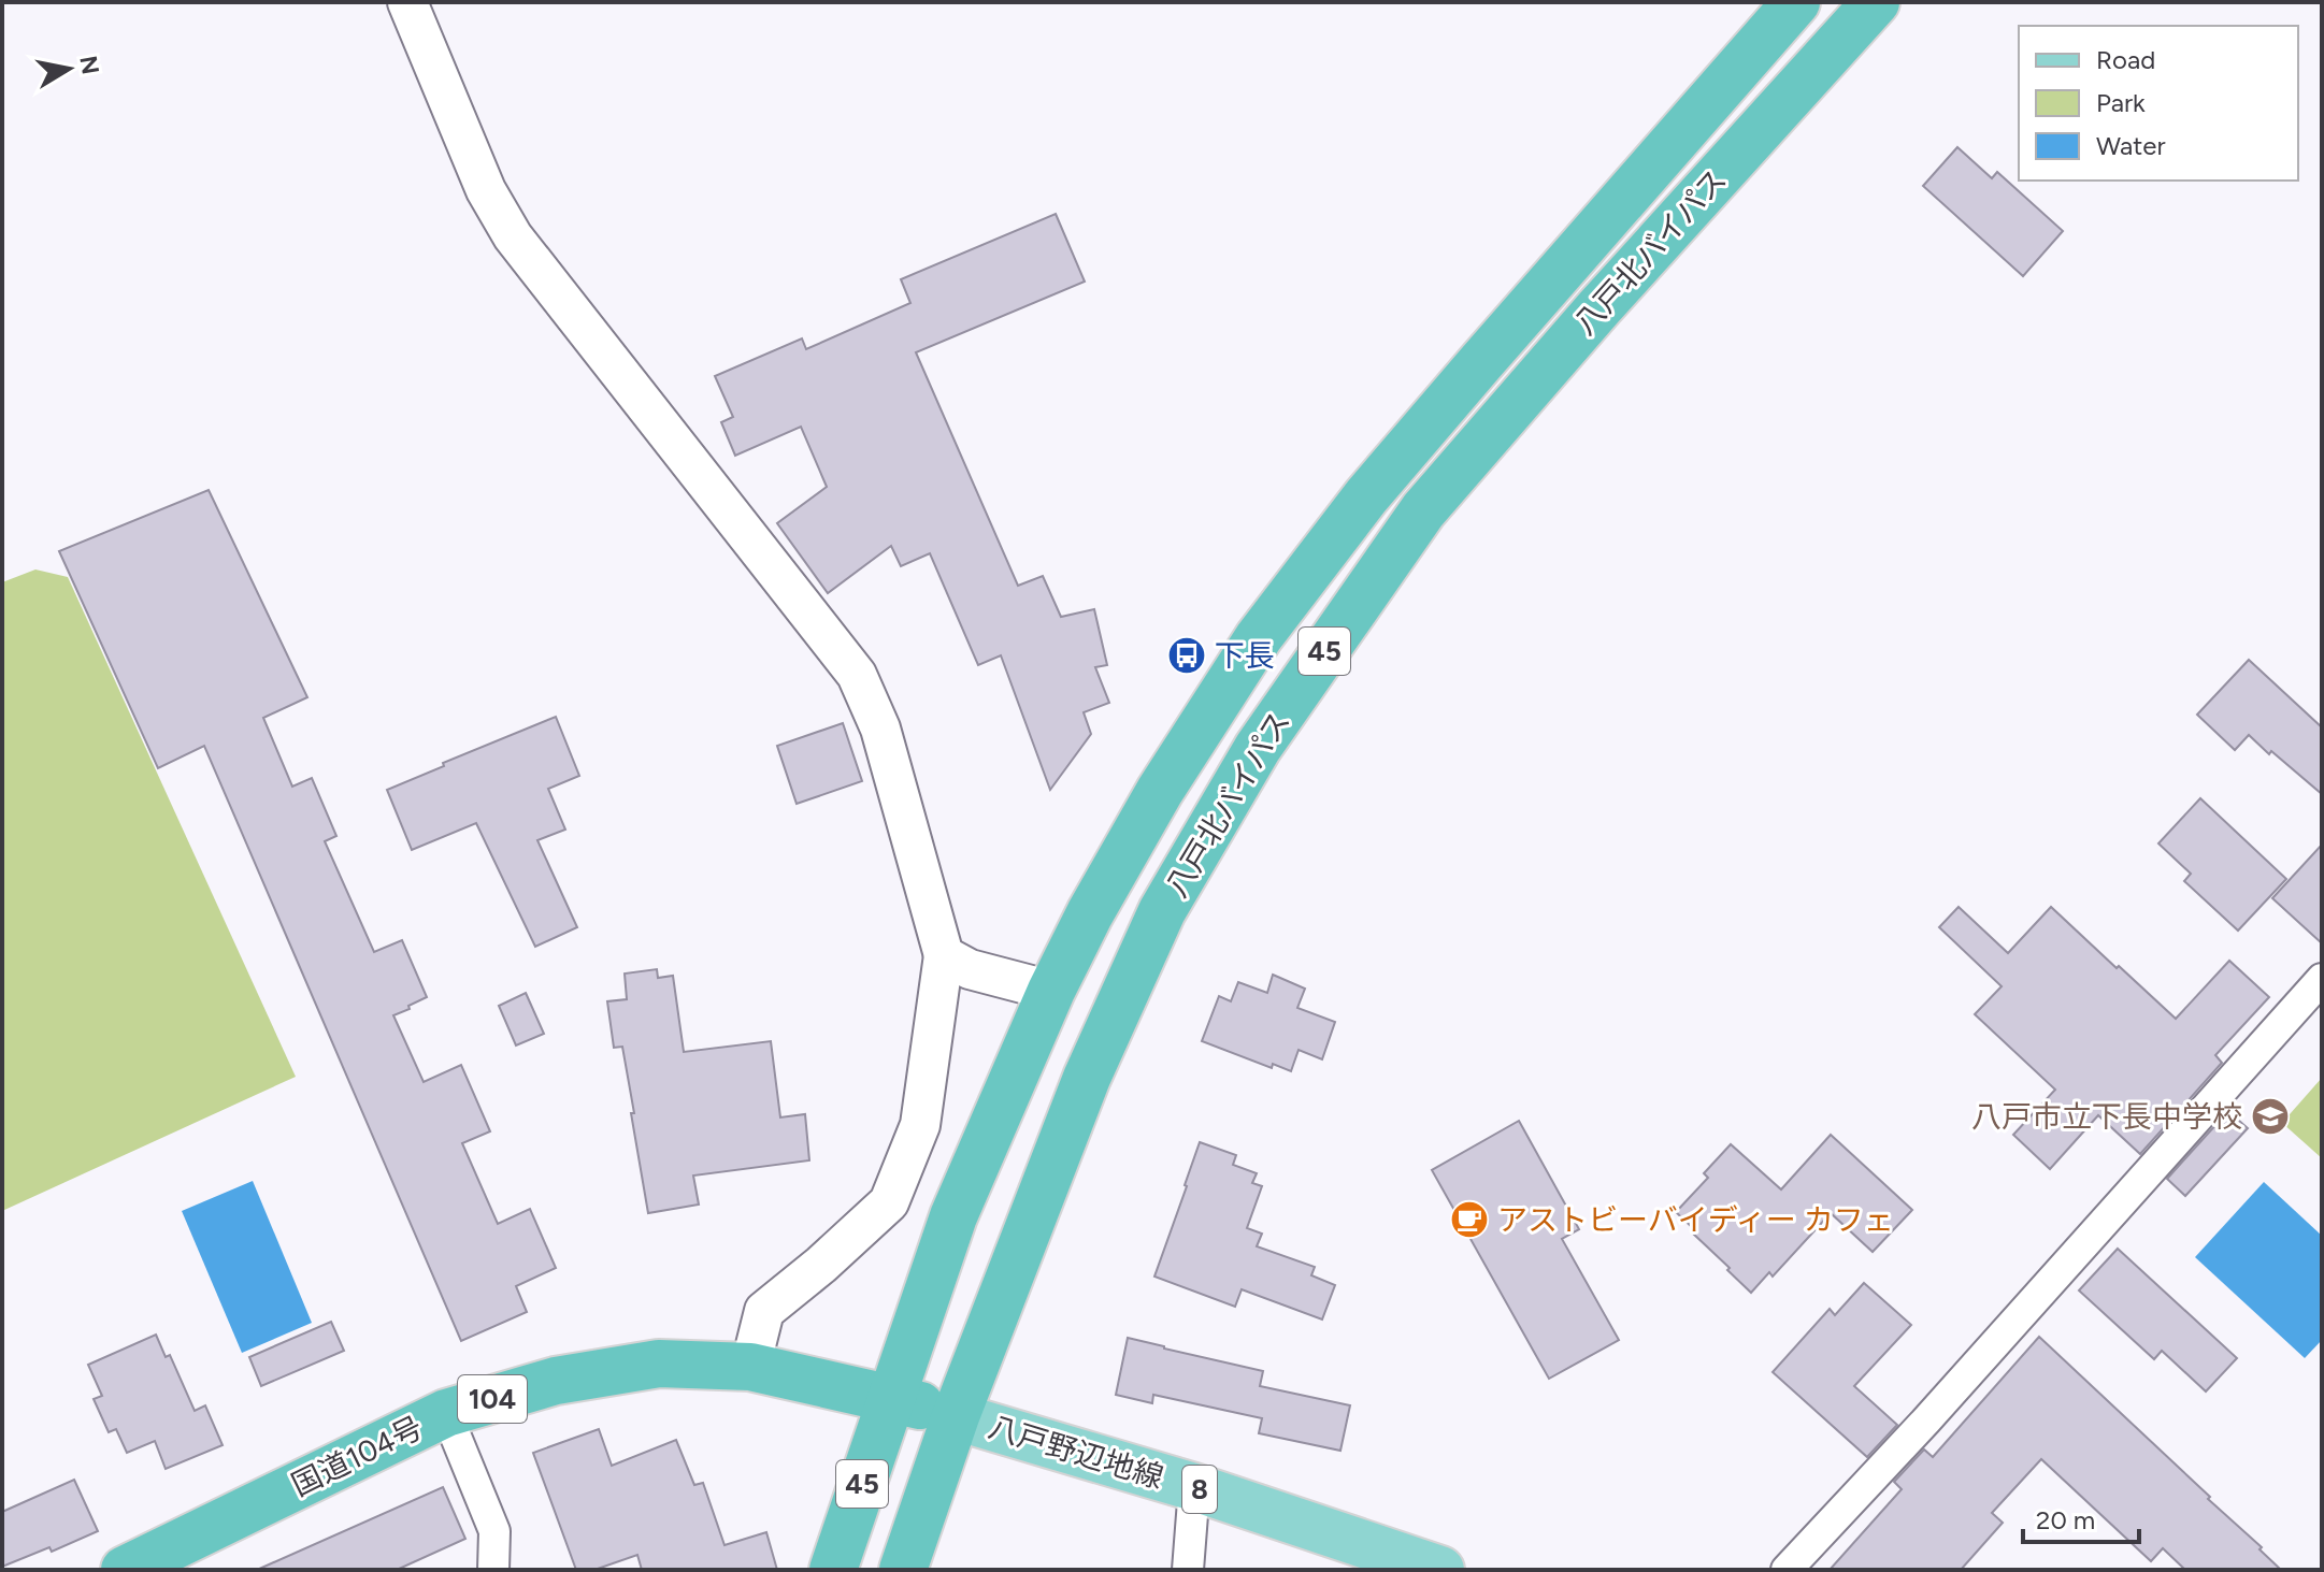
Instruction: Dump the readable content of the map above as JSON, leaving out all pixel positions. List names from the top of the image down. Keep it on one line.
{"streets":{"highway":["八戸北バイパス","45","104","国道104号"],"main road":["八戸野辺地線","8"]},"crossings":[["八戸北バイパス","45"],["八戸北バイパス","八戸野辺地線"],["八戸北バイパス","国道104号"],["45","八戸野辺地線"],["45","国道104号"],["八戸野辺地線","国道104号"]],"places":{"bus stop":["下長"],"school or university":["八戸市立下長中学校"],"cafe":["アストビーバイディー カフェ"]},"legend":["Road","Park","Water"],"scale_bar":"20 m","north":"right"}
